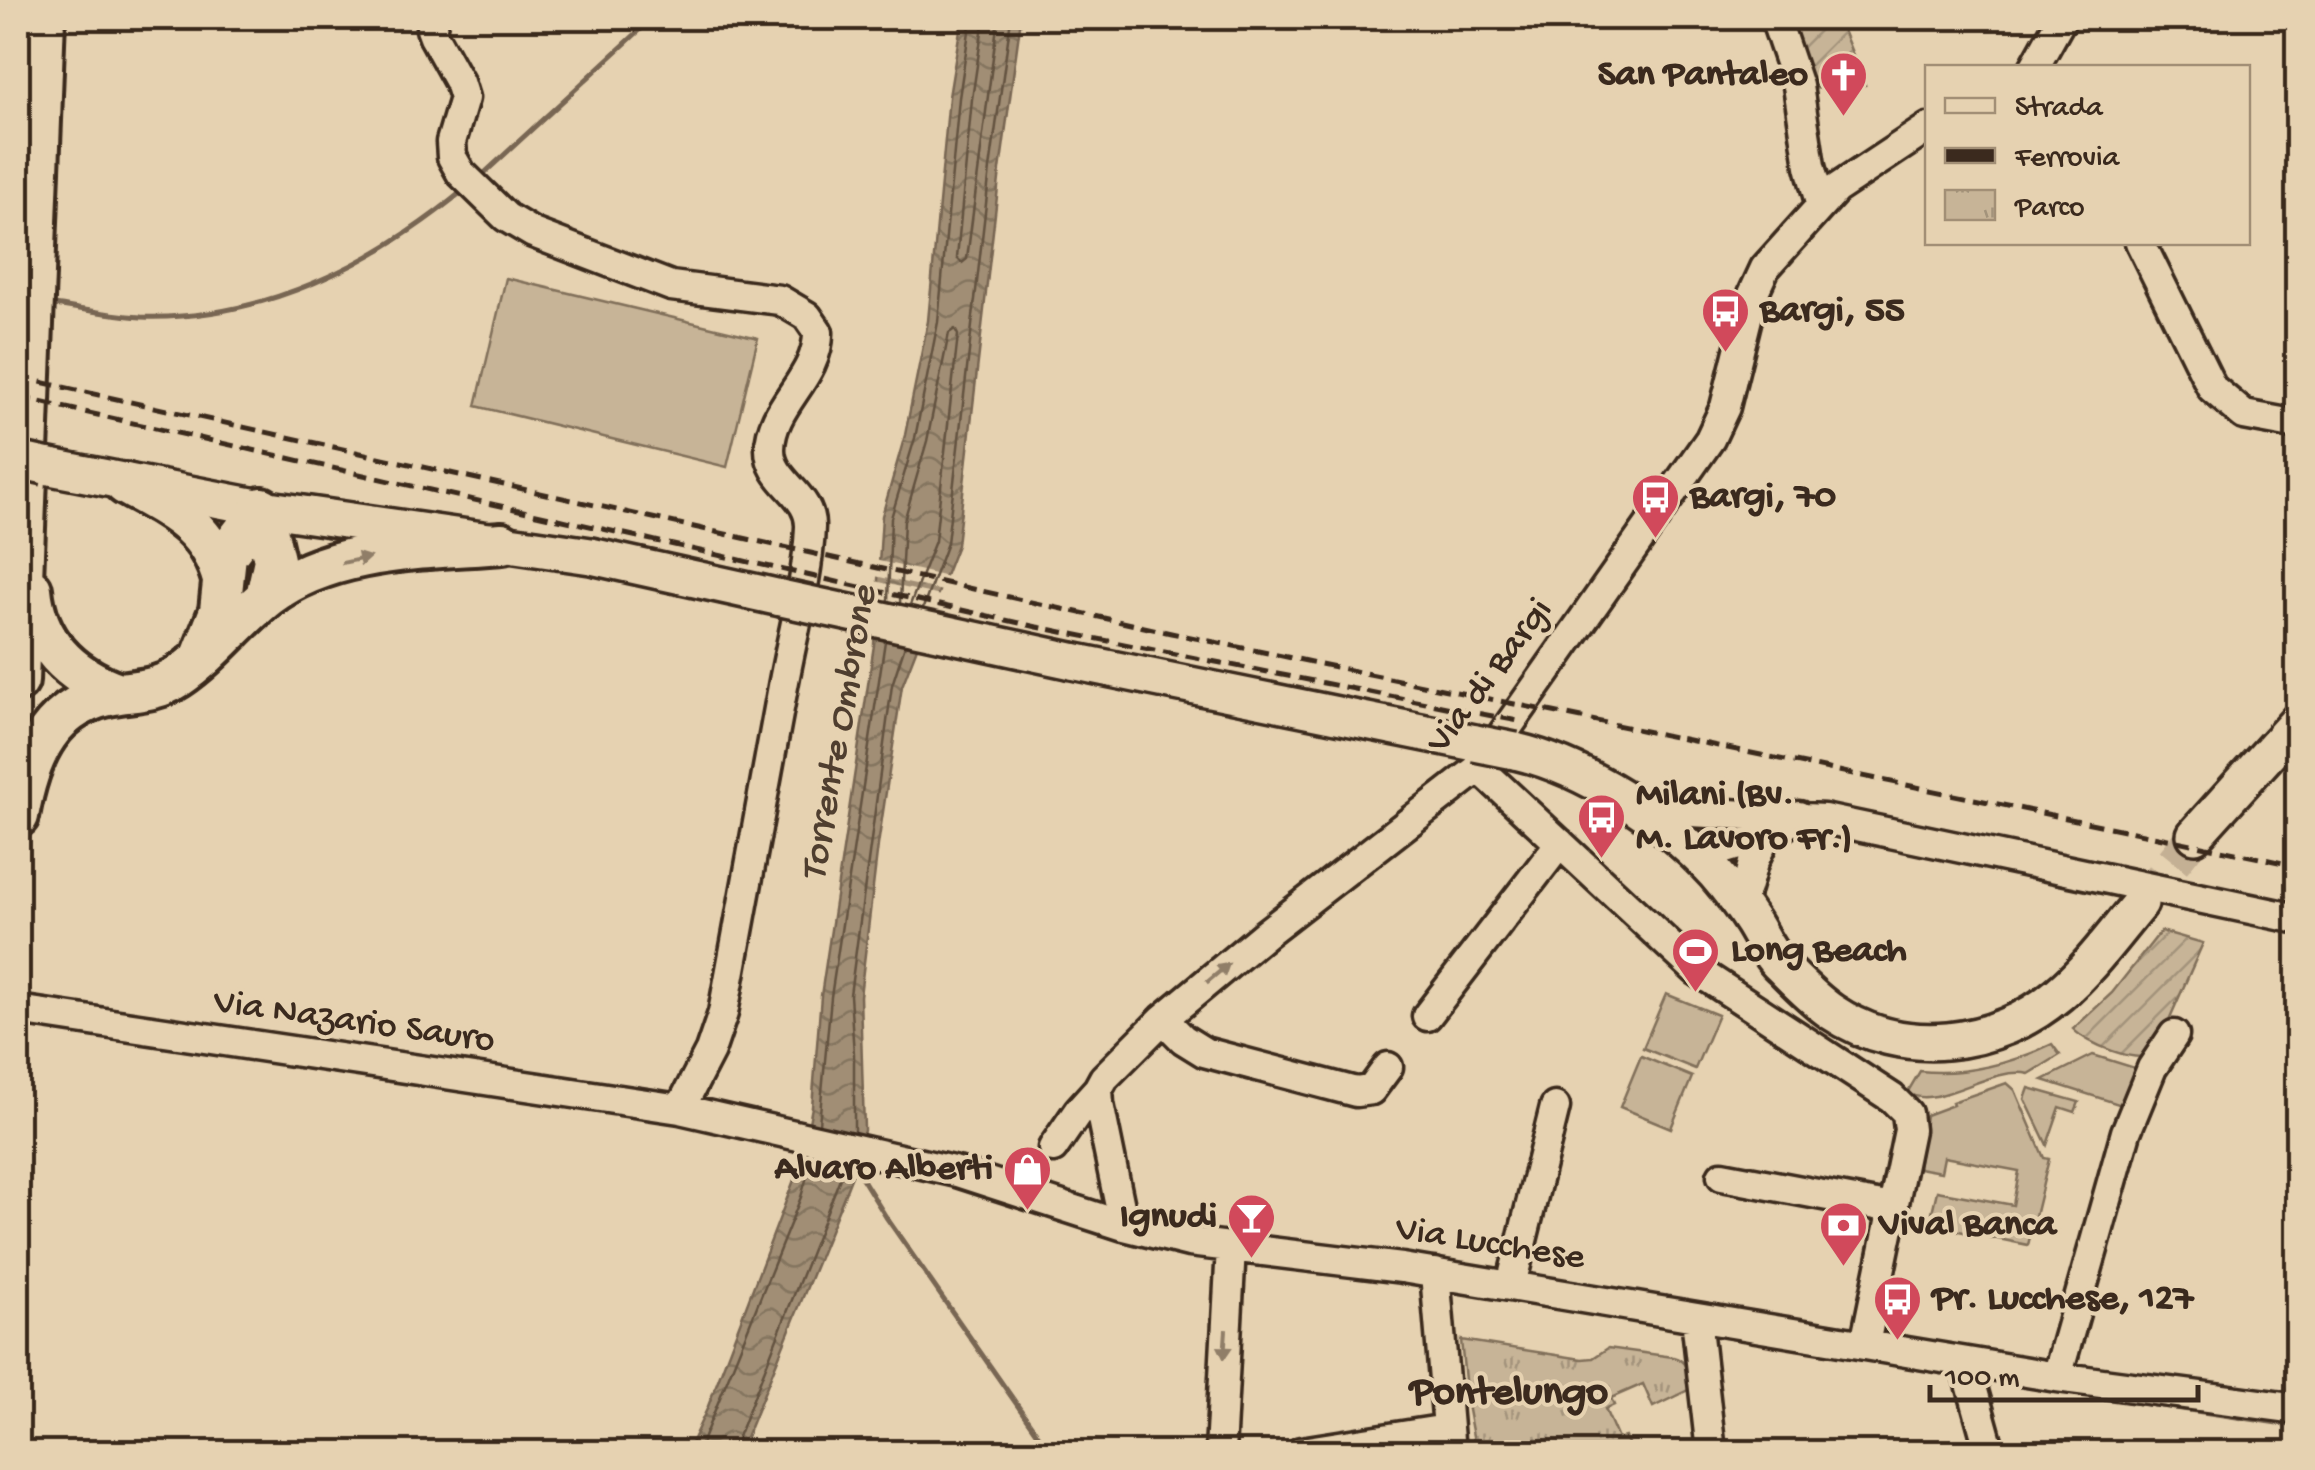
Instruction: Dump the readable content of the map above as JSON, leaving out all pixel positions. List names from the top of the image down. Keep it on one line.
{"streets":{"street":["Via di Bargi","Via Nazario Sauro","Via Lucchese"]},"crossings":[["Via Nazario Sauro","Via Lucchese"]],"districts":["Pontelungo"],"water":["Torrente Ombrone"],"places":{"church":["San Pantaleo"],"bus stop":["Bargi, 55","Bargi, 70","Milani (Bv. M. Lavoro Fr.)","Pr. Lucchese, 127"],"sports":["Long Beach"],"shop":["Alvaro Alberti"],"bar":["Ignudi"],"bank":["Vival Banca"]},"legend":["Strada","Ferrovia","Parco"],"scale_bar":"100 m"}
